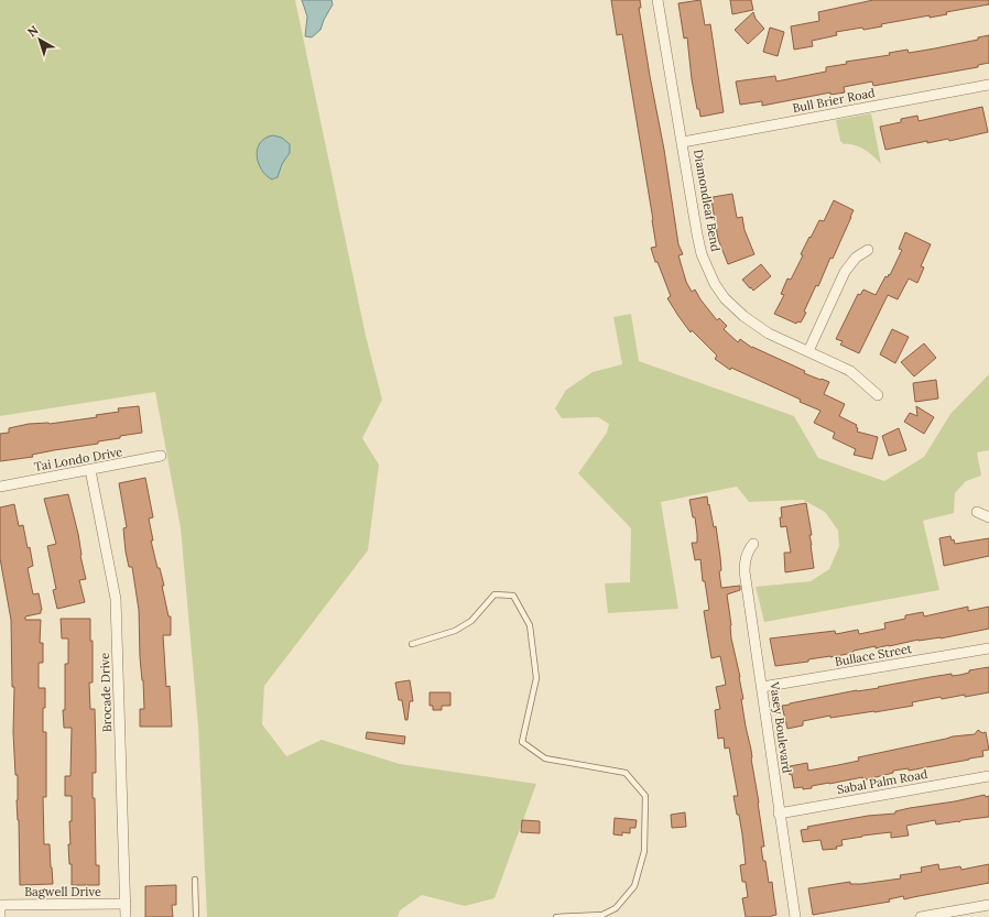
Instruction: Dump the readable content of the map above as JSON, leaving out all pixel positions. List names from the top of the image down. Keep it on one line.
{"streets":{"street":["Bull Brier Road","Diamondleaf Bend","Tai Londo Drive","Bullace Street","Brocade Drive","Vasey Boulevard","Sabal Palm Road","Bagwell Drive"]},"crossings":[["Bull Brier Road","Diamondleaf Bend"],["Tai Londo Drive","Brocade Drive"],["Bullace Street","Vasey Boulevard"],["Brocade Drive","Bagwell Drive"],["Vasey Boulevard","Sabal Palm Road"]],"north":"top left"}
